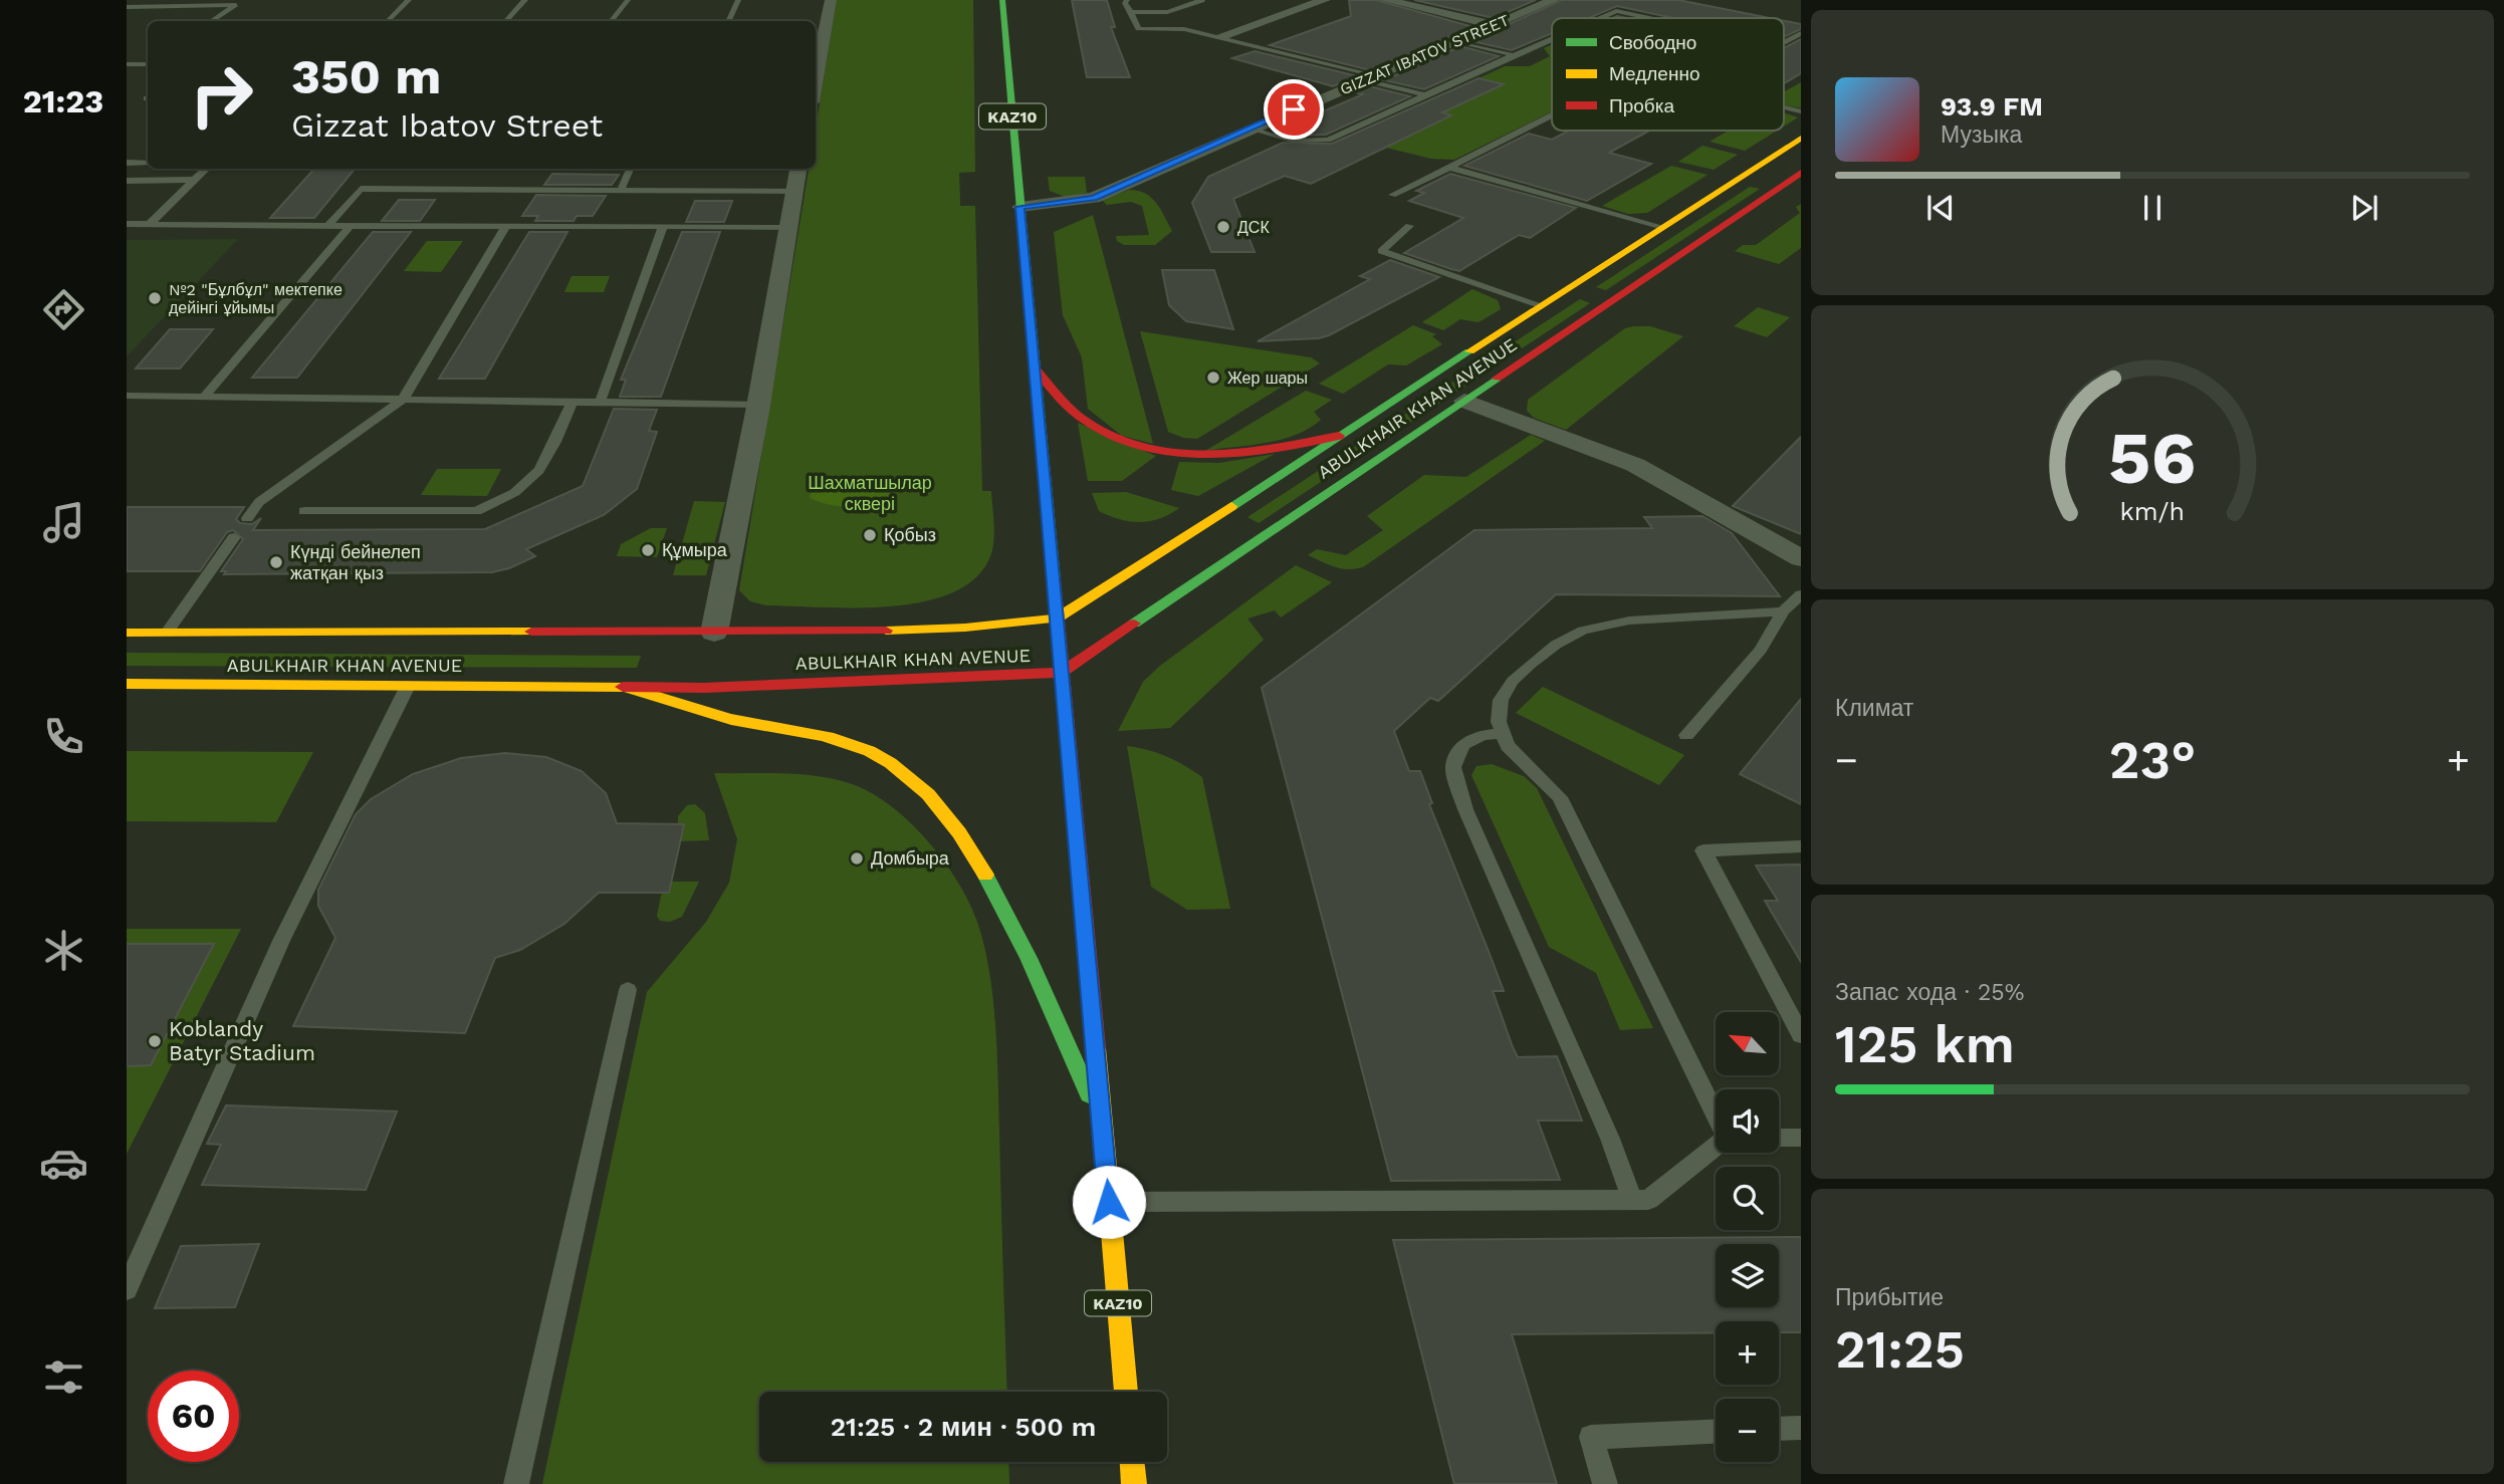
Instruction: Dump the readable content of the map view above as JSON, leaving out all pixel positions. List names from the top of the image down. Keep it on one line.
{"streets":{"main road":["KAZ10","ABULKHAIR KHAN AVENUE"],"street":["GIZZAT IBATOV STREET"]},"crossings":[["GIZZAT IBATOV STREET","KAZ10"],["KAZ10","ABULKHAIR KHAN AVENUE"]],"parks":["Шахматшылар сквері"],"places":["ДСК","№2 \"Бұлбұл\" мектепке дейінгі ұйымы","Жер шары","Қобыз","Құмыра","Күнді бейнелеп жатқан қыз","Домбыра","Koblandy Batyr Stadium"],"legend":["Свободно","Медленно","Пробка"],"north":"top left","page":{"tabs":"21:23","turn":["350 m","Gizzat Ibatov Street"],"song":["93.9 FM","Музыка"],"tile":["Климат",["Запас хода · 25%","125 km"],["Прибытие","21:25"]],"heat":["−","23°","+"],"map_buttons":["+","−"],"limit":"60","trip":"21:25 · 2 мин · 500 m","gauge":["56","km/h"]}}
